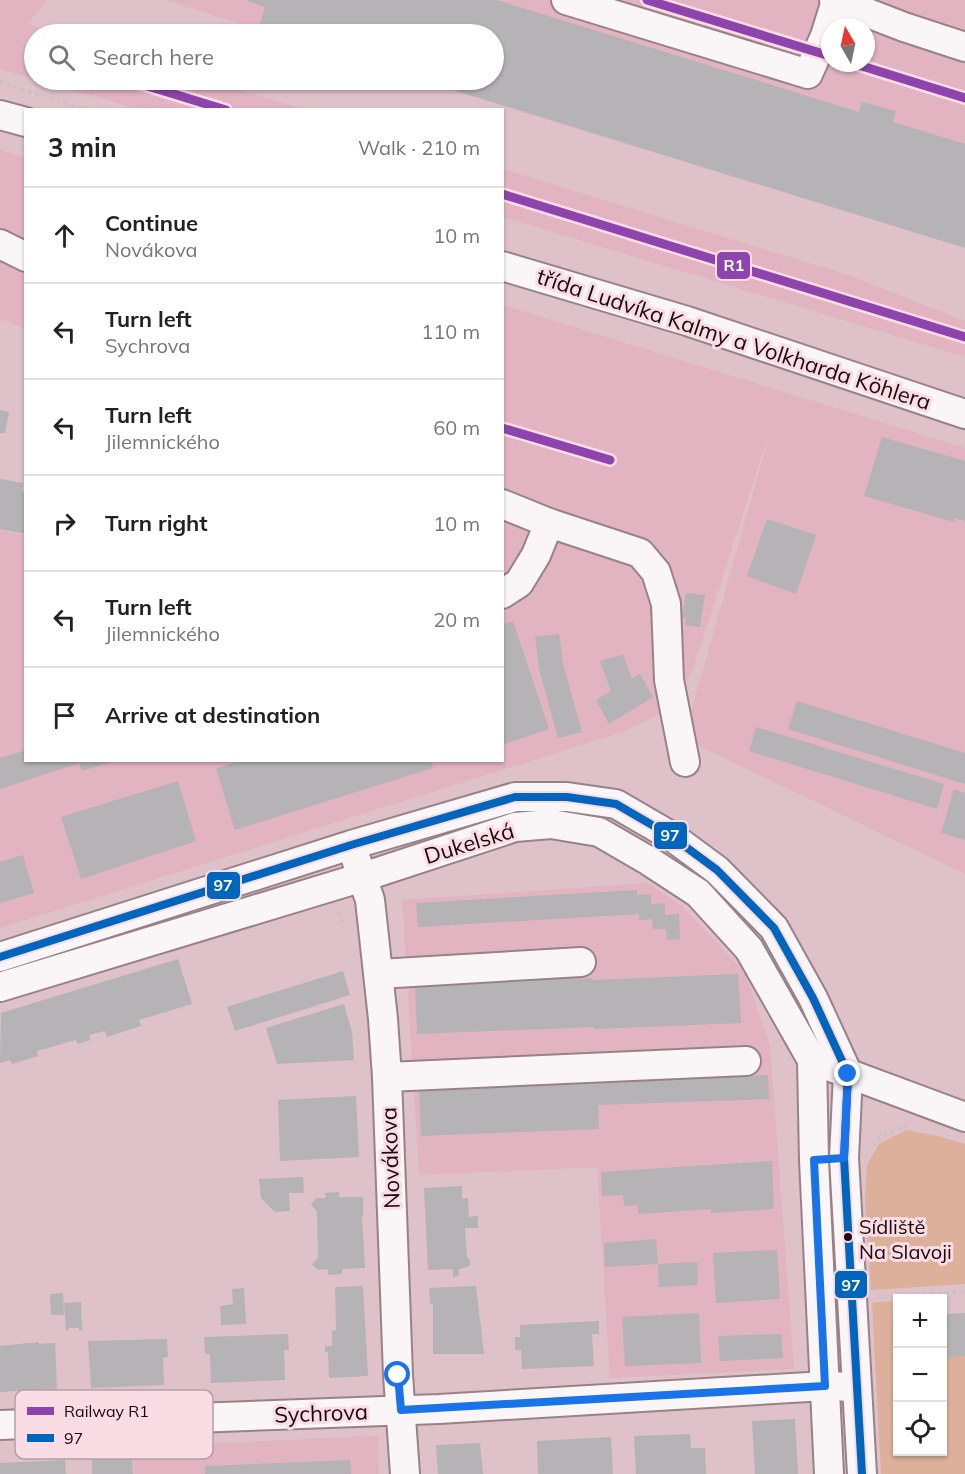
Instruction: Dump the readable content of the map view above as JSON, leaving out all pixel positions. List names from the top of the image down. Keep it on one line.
{"streets":{"street":["třída Ludvíka Kalmy a Volkharda Köhlera","Dukelská","Novákova","Sychrova"]},"crossings":[["Dukelská","Novákova"],["Novákova","Sychrova"]],"places":["Sídliště Na Slavoji"],"lines":["rail line R1","transit line 97"],"legend":["Railway R1","97"],"north":"top","page":{"search":"Search here","heading":["3 min","Walk · 210 m"],"list":[["Continue","Novákova","10 m"],["Turn left","Sychrova","110 m"],["Turn left","Jilemnického","60 m"],["Turn right","10 m"],["Turn left","Jilemnického","20 m"],"Arrive at destination"],"map_buttons":["+","−"]}}
